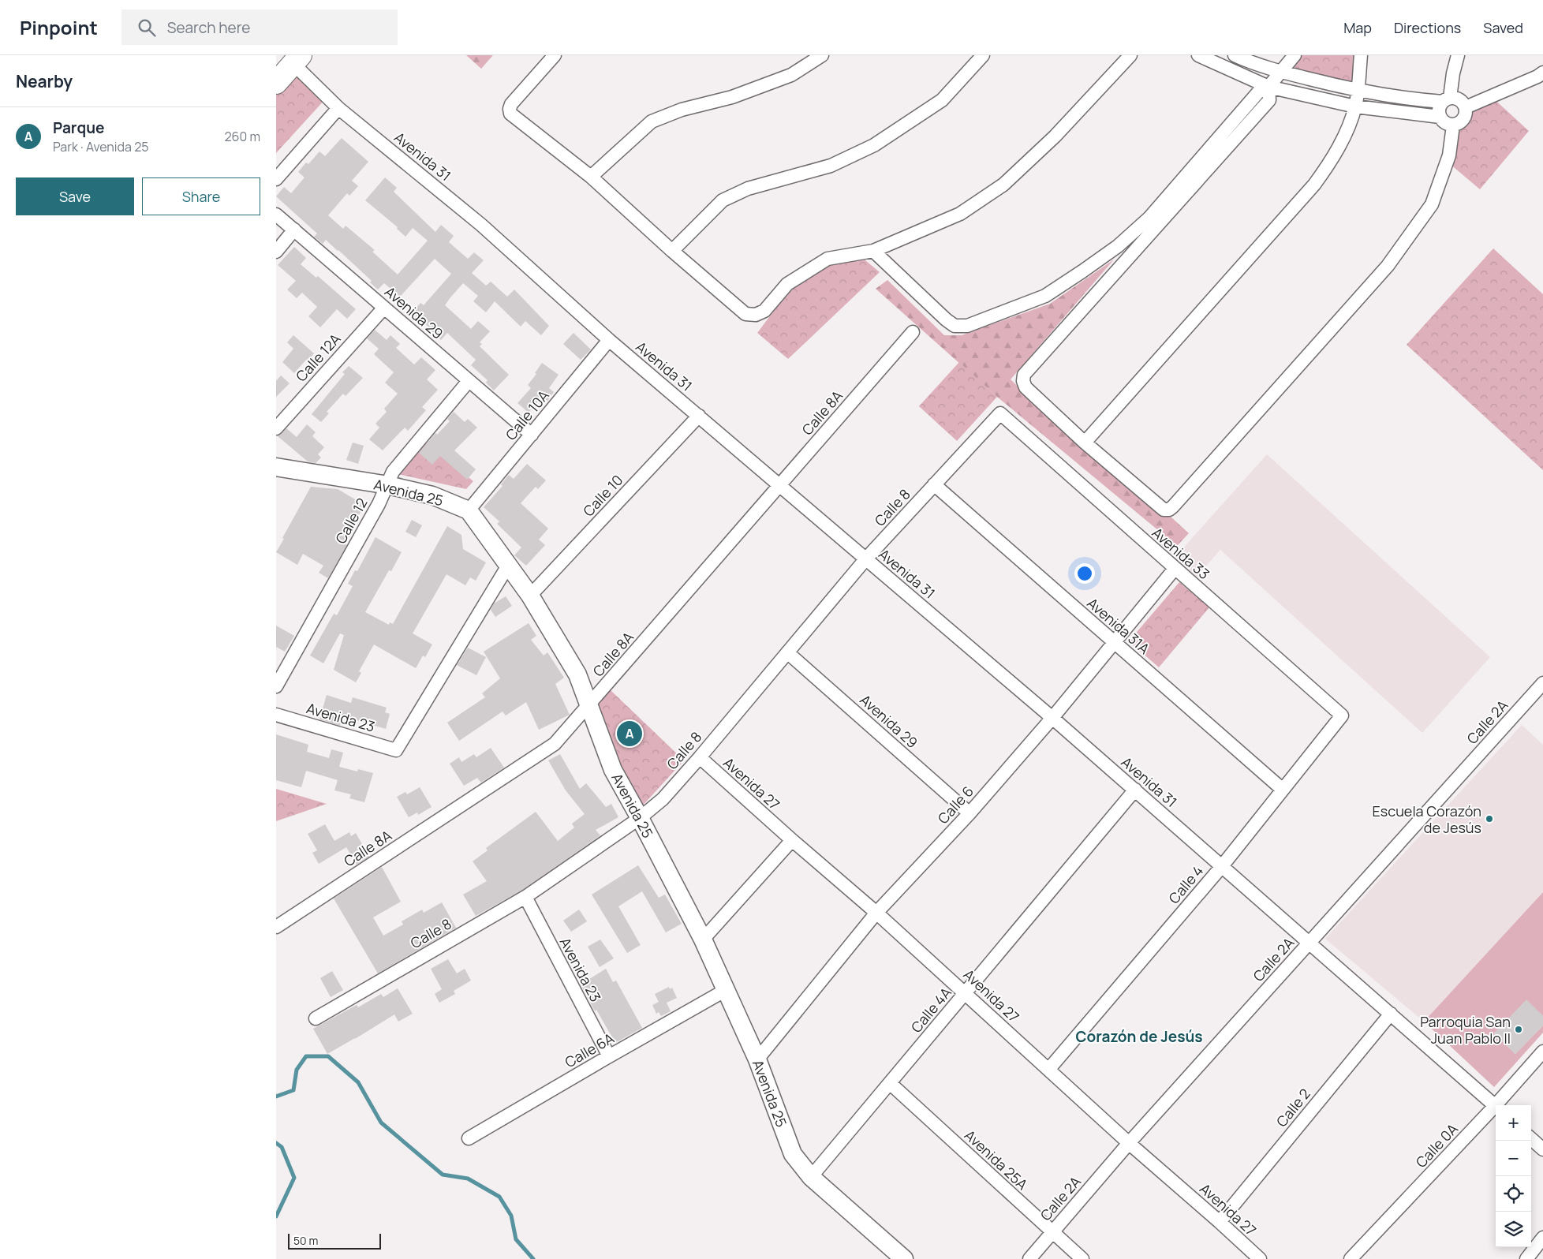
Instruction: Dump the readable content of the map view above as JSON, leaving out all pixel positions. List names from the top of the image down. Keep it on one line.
{"streets":{"street":["Avenida 31","Avenida 29","Calle 12A","Calle 8A","Calle 10A","Avenida 25","Calle 10","Calle 8","Calle 12","Avenida 33","Avenida 31A","Avenida 23","Calle 2A","Avenida 27","Calle 6","Calle 4","Calle 4A","Calle 6A","Calle 2","Calle 0A","Avenida 25A"]},"crossings":[["Avenida 31","Calle 8A"],["Avenida 31","Calle 10A"],["Avenida 31","Calle 10"],["Avenida 31","Calle 8"],["Avenida 31","Calle 2A"],["Avenida 31","Calle 6"],["Avenida 31","Calle 4"],["Avenida 31","Calle 4A"],["Avenida 31","Calle 2"],["Avenida 29","Calle 12A"],["Avenida 29","Calle 10A"],["Avenida 29","Calle 8"],["Avenida 29","Calle 12"],["Avenida 29","Calle 6"],["Calle 8A","Avenida 25"],["Calle 10A","Avenida 25"],["Avenida 25","Calle 10"],["Avenida 25","Calle 8"],["Avenida 25","Calle 12"],["Avenida 25","Avenida 23"],["Avenida 25","Calle 6"],["Avenida 25","Calle 4A"],["Avenida 25","Calle 6A"],["Calle 8","Avenida 33"],["Calle 8","Avenida 31A"],["Calle 8","Avenida 23"],["Calle 8","Avenida 27"],["Avenida 33","Calle 6"],["Avenida 33","Calle 4"],["Avenida 31A","Calle 6"],["Avenida 31A","Calle 4"],["Avenida 23","Calle 6A"],["Calle 2A","Avenida 27"],["Calle 2A","Avenida 25A"],["Avenida 27","Calle 6"],["Avenida 27","Calle 4"],["Avenida 27","Calle 4A"],["Avenida 27","Calle 2"],["Calle 4A","Avenida 25A"]],"districts":["Corazón de Jesús"],"places":["Escuela Corazón de Jesús","Parroquia San Juan Pablo II"],"scale_bar":"50 m","page":{"header":"Pinpoint","search":"Search here","nav":["Map","Directions","Saved"],"heading":"Nearby","list":[{"mark":"A","name":"Parque","note":"Park · Avenida 25","value":"260 m"}],"buttons":["Save","Share"],"pins":"A","map_buttons":["+","−"],"scale":"50 m"}}
